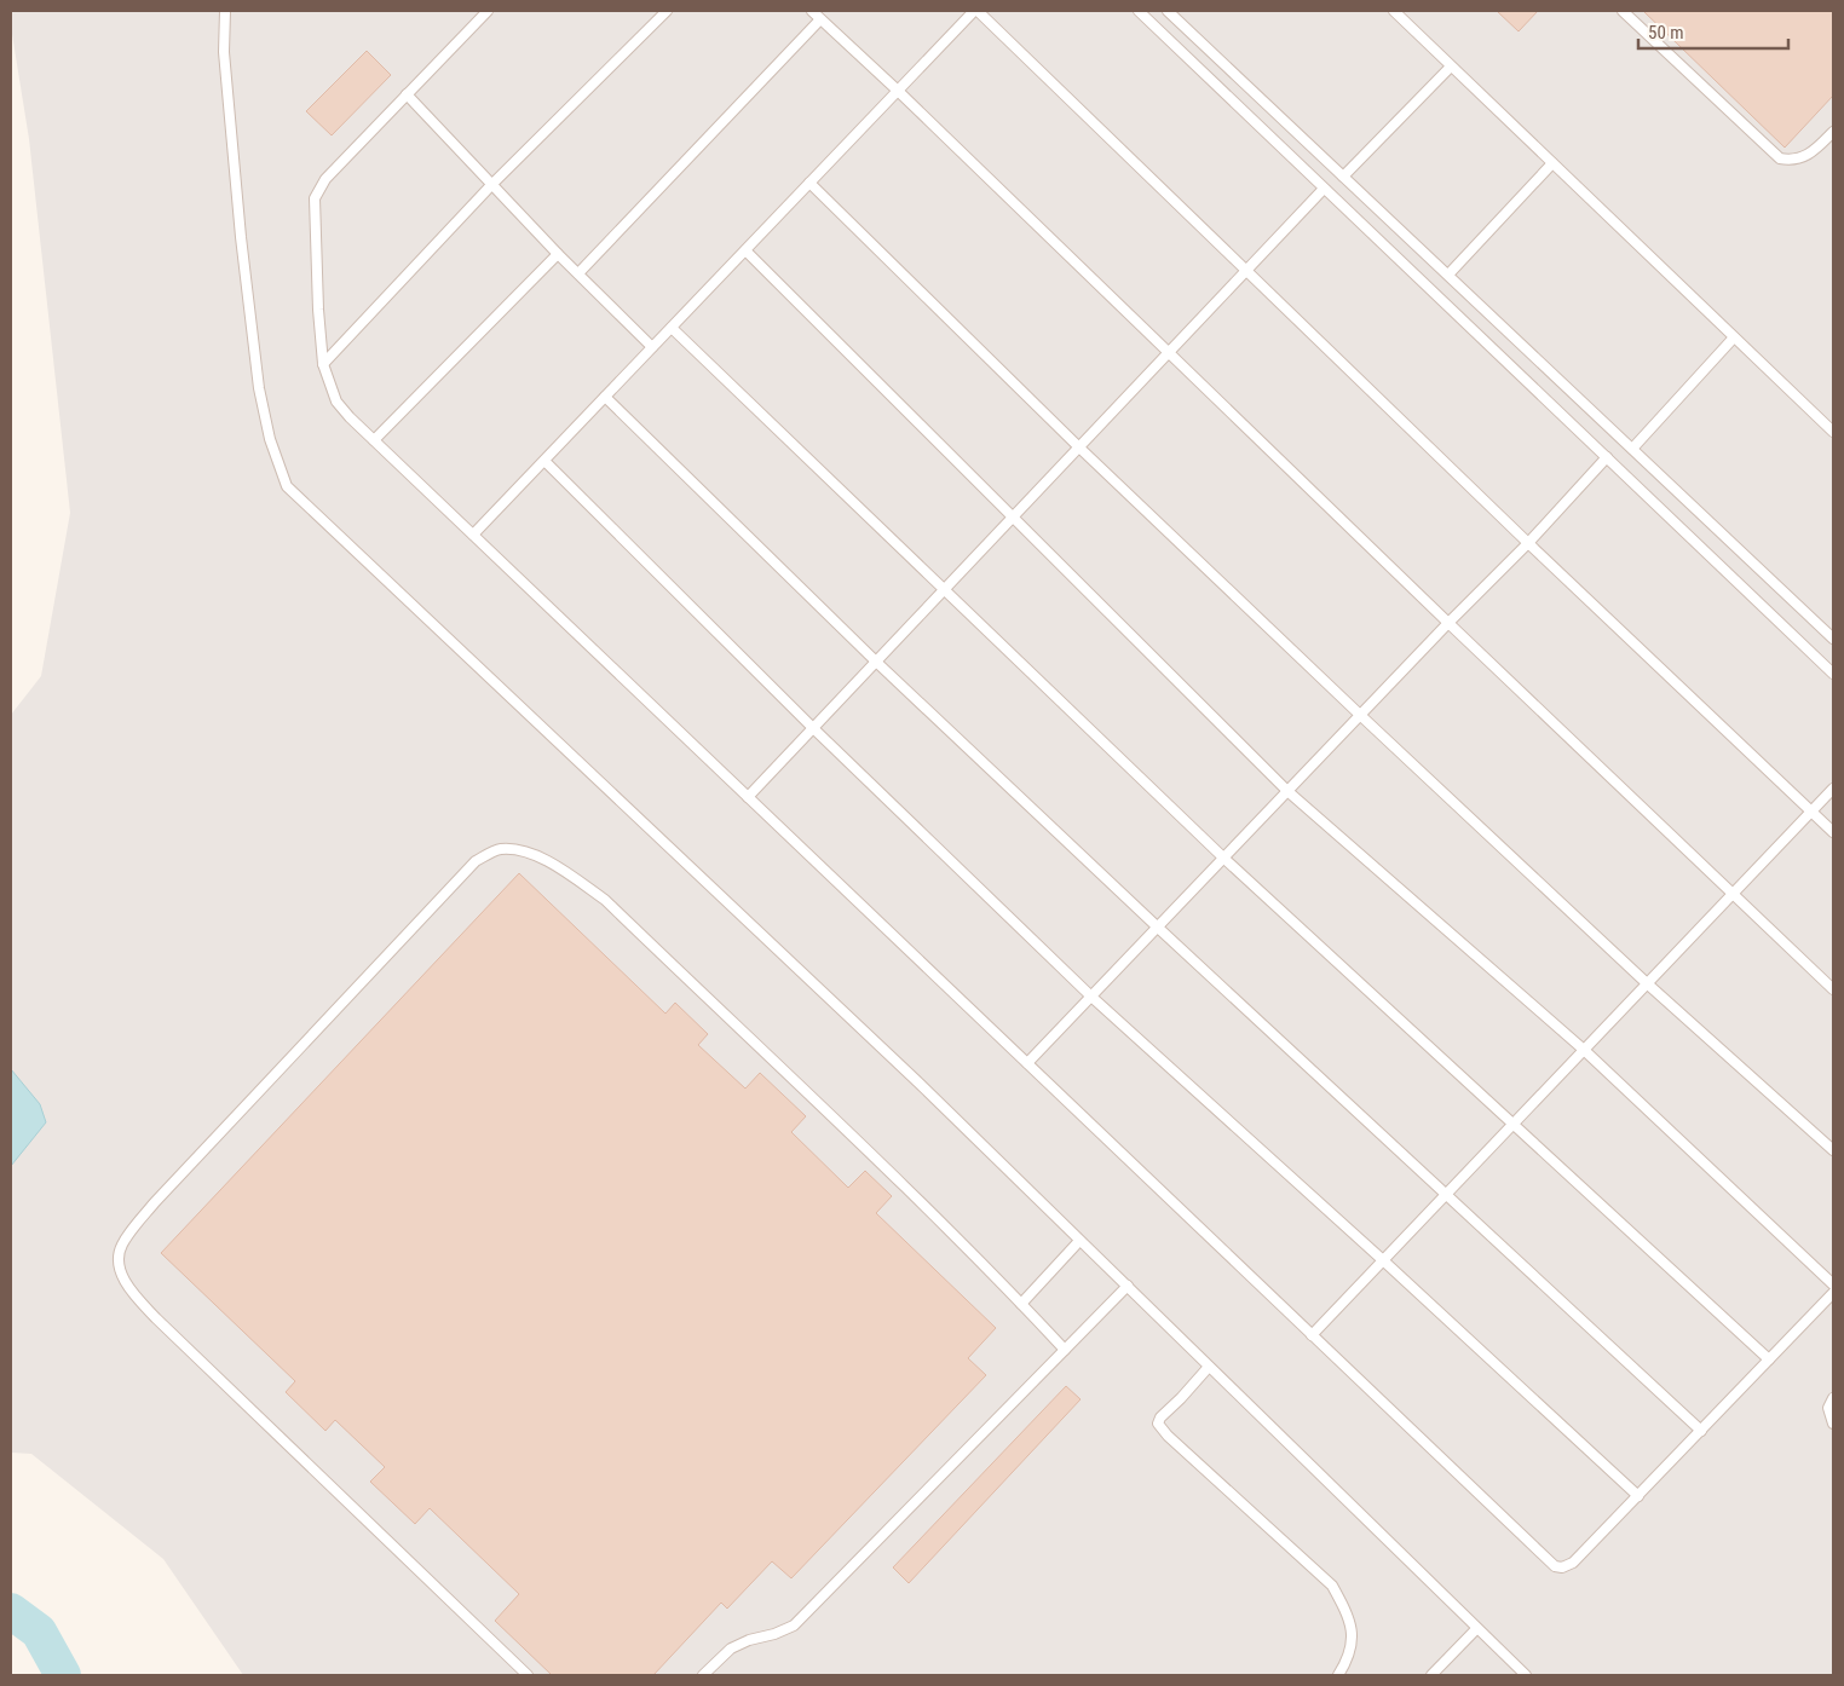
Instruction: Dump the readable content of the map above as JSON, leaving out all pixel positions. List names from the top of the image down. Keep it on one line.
{"scale_bar":"50 m"}
